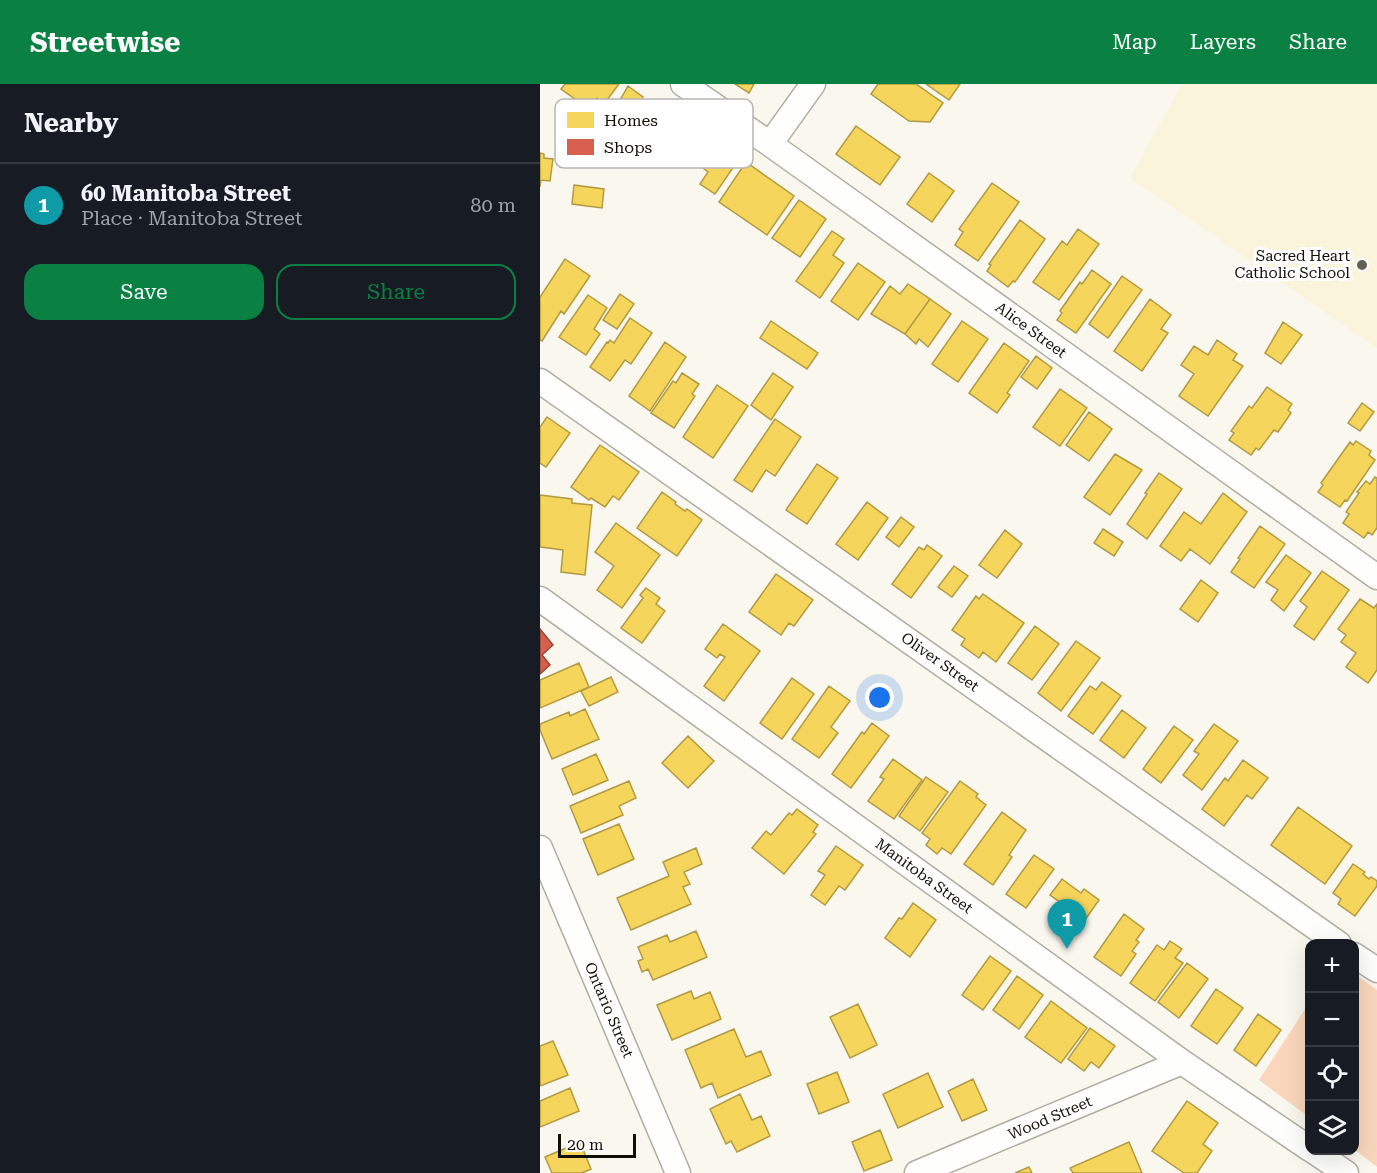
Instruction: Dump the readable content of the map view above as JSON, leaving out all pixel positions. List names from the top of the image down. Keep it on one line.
{"streets":{"street":["Alice Street","Oliver Street","Manitoba Street","Ontario Street","Wood Street"]},"crossings":[["Manitoba Street","Wood Street"]],"places":["Sacred Heart Catholic School"],"legend":["Homes","Shops"],"scale_bar":"20 m","page":{"header":"Streetwise","nav":["Map","Layers","Share"],"heading":"Nearby","list":[{"mark":"1","name":"60 Manitoba Street","note":"Place · Manitoba Street","value":"80 m"}],"buttons":["Save","Share"],"pins":"1","map_buttons":["+","−"],"scale":"20 m"}}
